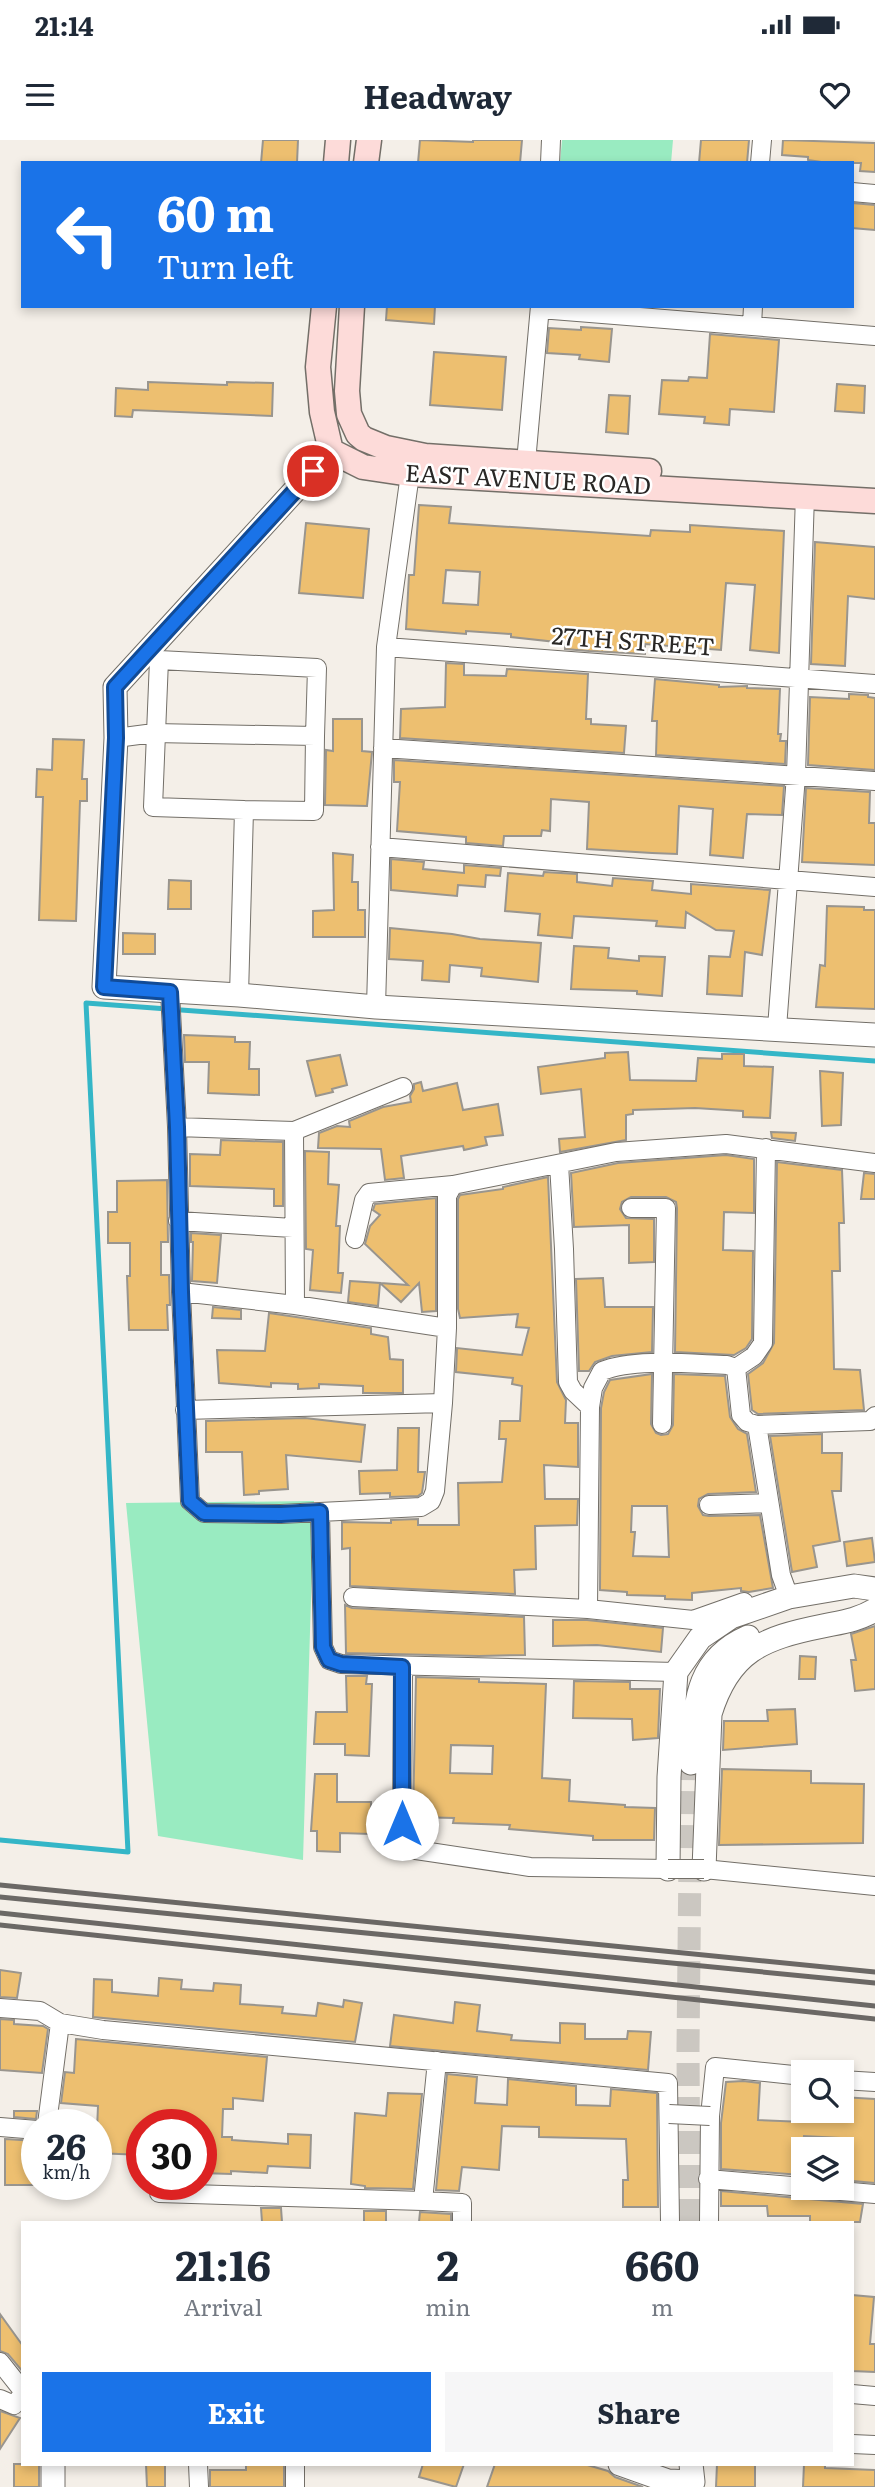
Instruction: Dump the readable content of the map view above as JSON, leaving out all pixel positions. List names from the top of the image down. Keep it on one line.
{"streets":{"main road":["EAST AVENUE ROAD"],"street":["27TH STREET"]},"page":{"status":"21:14","header":"Headway","turn":["60 m","Turn left"],"speed":"26 km/h","limit":"30","eta":["21:16","Arrival","2","min","660","m"],"buttons":["Exit","Share"]}}
